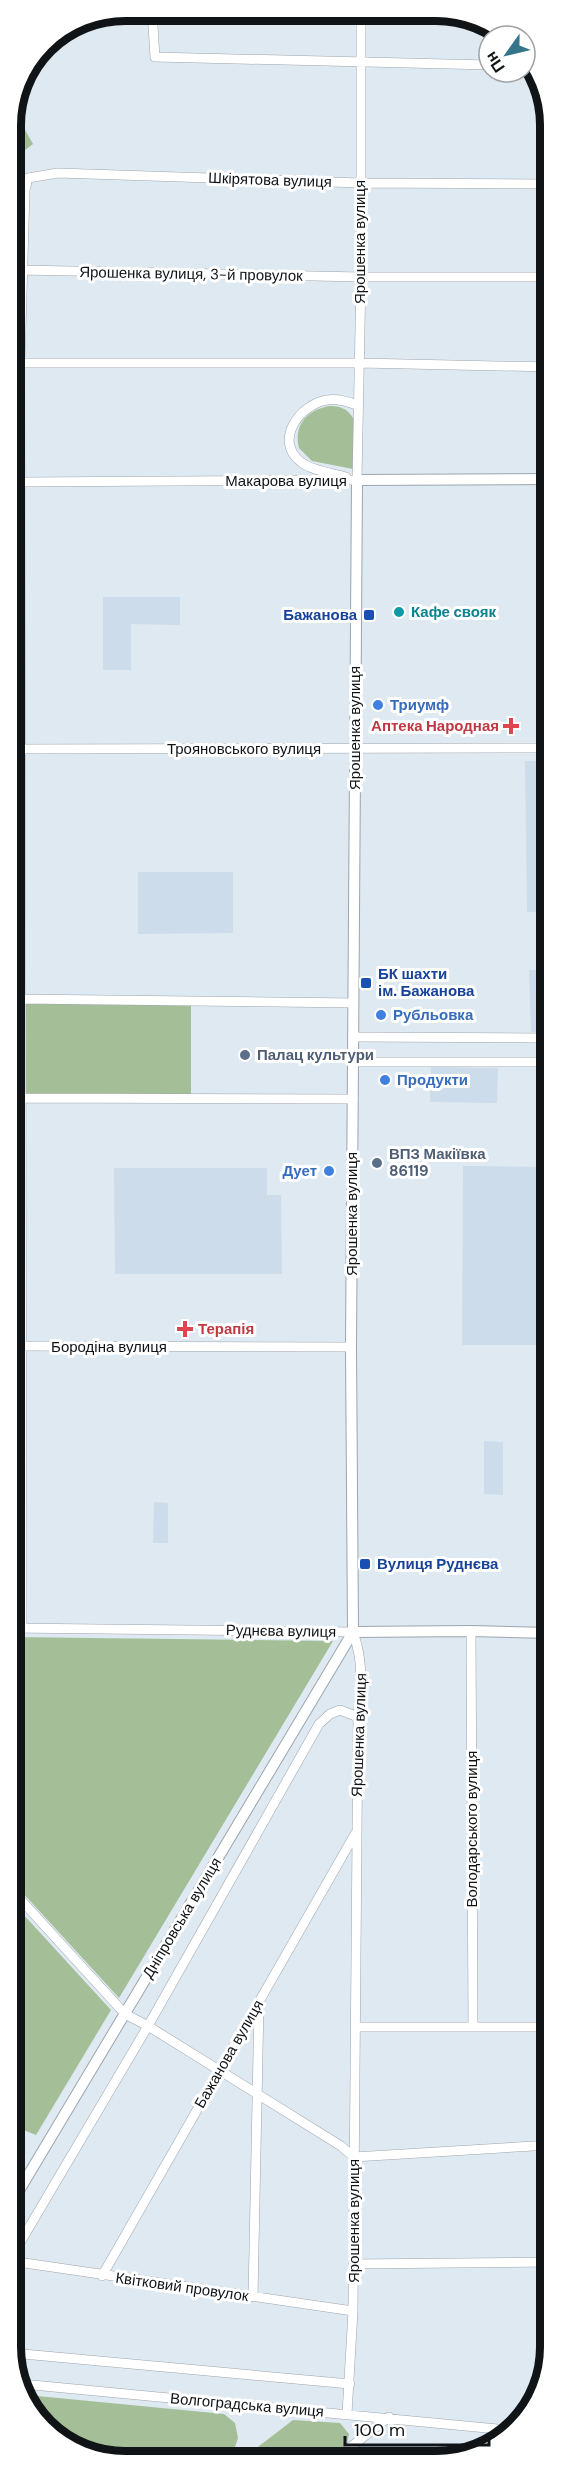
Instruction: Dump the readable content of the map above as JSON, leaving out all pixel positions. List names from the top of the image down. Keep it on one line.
{"streets":{"street":["Шкірятова вулиця","Ярошенка вулиця","Ярошенка вулиця, 3-й провулок","Макарова вулиця","Трояновського вулиця","Бородіна вулиця","Руднєва вулиця","Володарського вулиця","Дніпровська вулиця","Бажанова вулиця","Квітковий провулок","Волгоградська вулиця"]},"crossings":[["Шкірятова вулиця","Ярошенка вулиця"],["Шкірятова вулиця","Ярошенка вулиця, 3-й провулок"],["Ярошенка вулиця","Ярошенка вулиця, 3-й провулок"],["Ярошенка вулиця","Макарова вулиця"],["Ярошенка вулиця","Трояновського вулиця"],["Ярошенка вулиця","Бородіна вулиця"],["Ярошенка вулиця","Руднєва вулиця"],["Ярошенка вулиця","Дніпровська вулиця"],["Ярошенка вулиця","Бажанова вулиця"],["Ярошенка вулиця","Квітковий провулок"],["Ярошенка вулиця","Волгоградська вулиця"],["Руднєва вулиця","Володарського вулиця"],["Руднєва вулиця","Дніпровська вулиця"],["Бажанова вулиця","Квітковий провулок"]],"places":{"other":["Кафе свояк","Триумф","Рубльовка","Палац культури","Продукти","ВПЗ Макіївка 86119","Дует"],"transit":["Бажанова","БК шахти ім. Бажанова","Вулиця Руднєва"],"health":["Аптека Народная","Терапія"]},"scale_bar":"100 m","north":"bottom left"}
